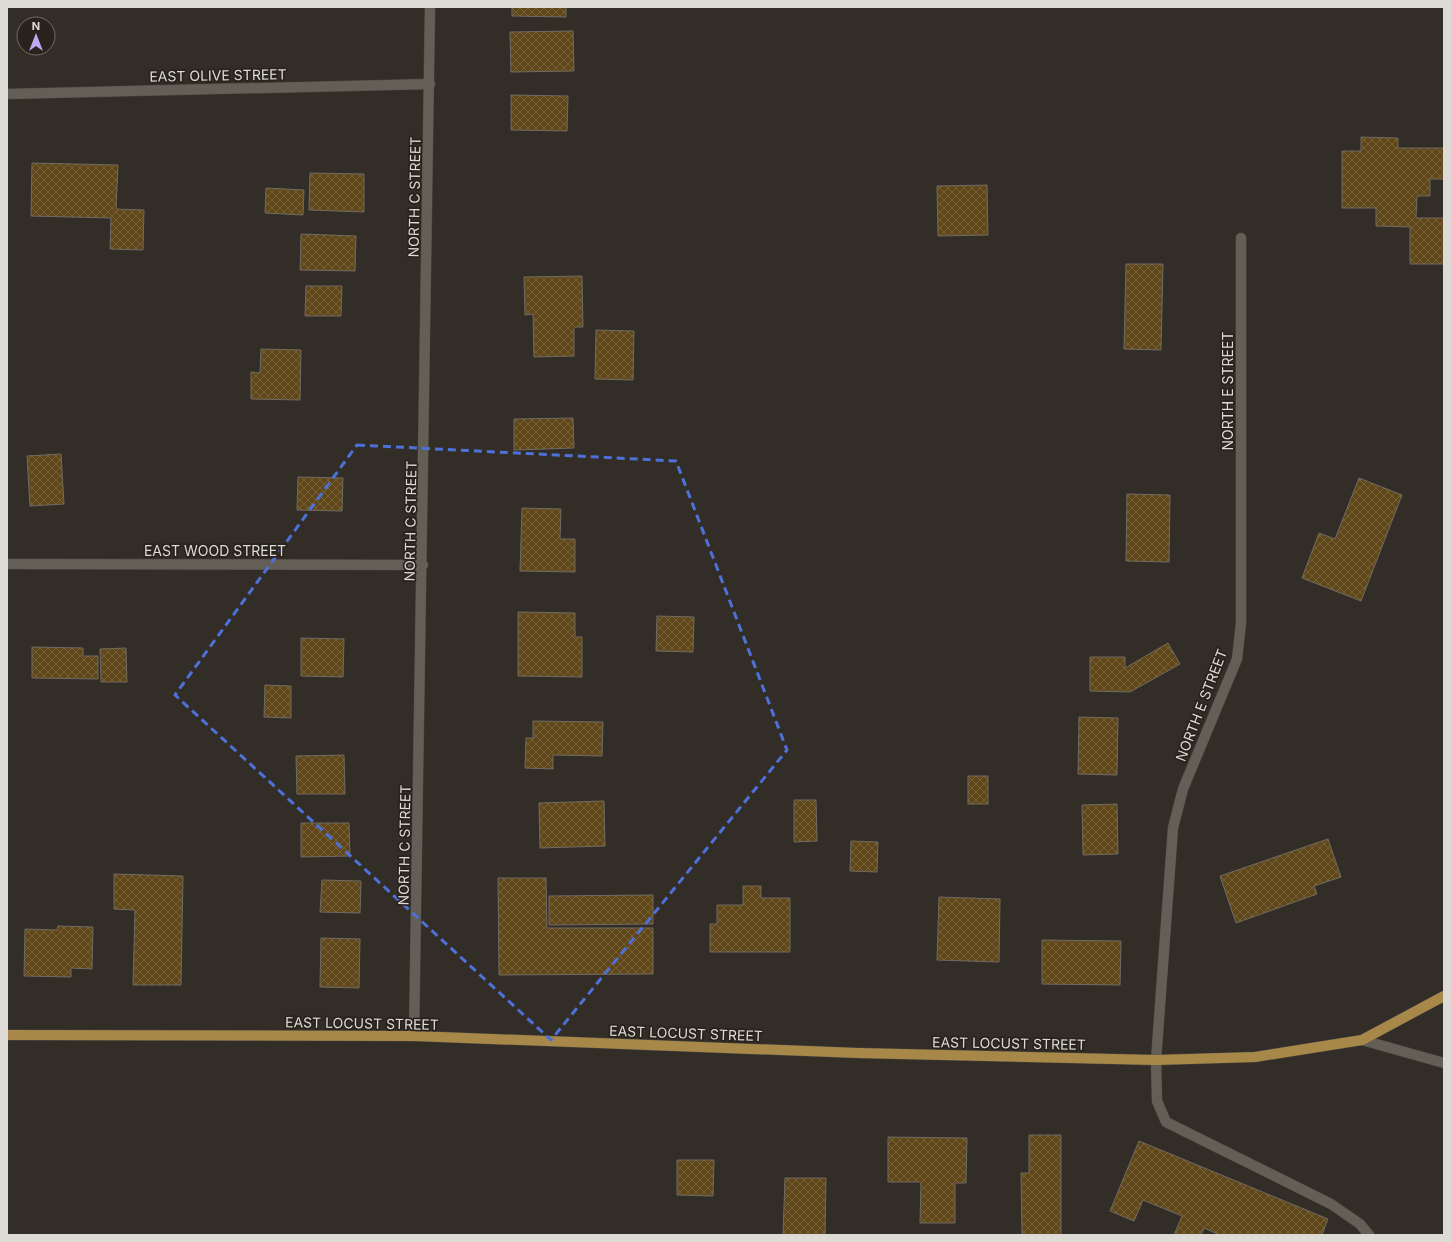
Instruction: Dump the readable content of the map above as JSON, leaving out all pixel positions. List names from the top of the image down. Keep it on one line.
{"streets":{"main road":["EAST LOCUST STREET"],"street":["EAST OLIVE STREET","NORTH C STREET","NORTH E STREET","EAST WOOD STREET"]},"crossings":[["EAST OLIVE STREET","NORTH C STREET"],["NORTH C STREET","EAST WOOD STREET"],["NORTH C STREET","EAST LOCUST STREET"],["NORTH E STREET","EAST LOCUST STREET"]],"north":"top"}
